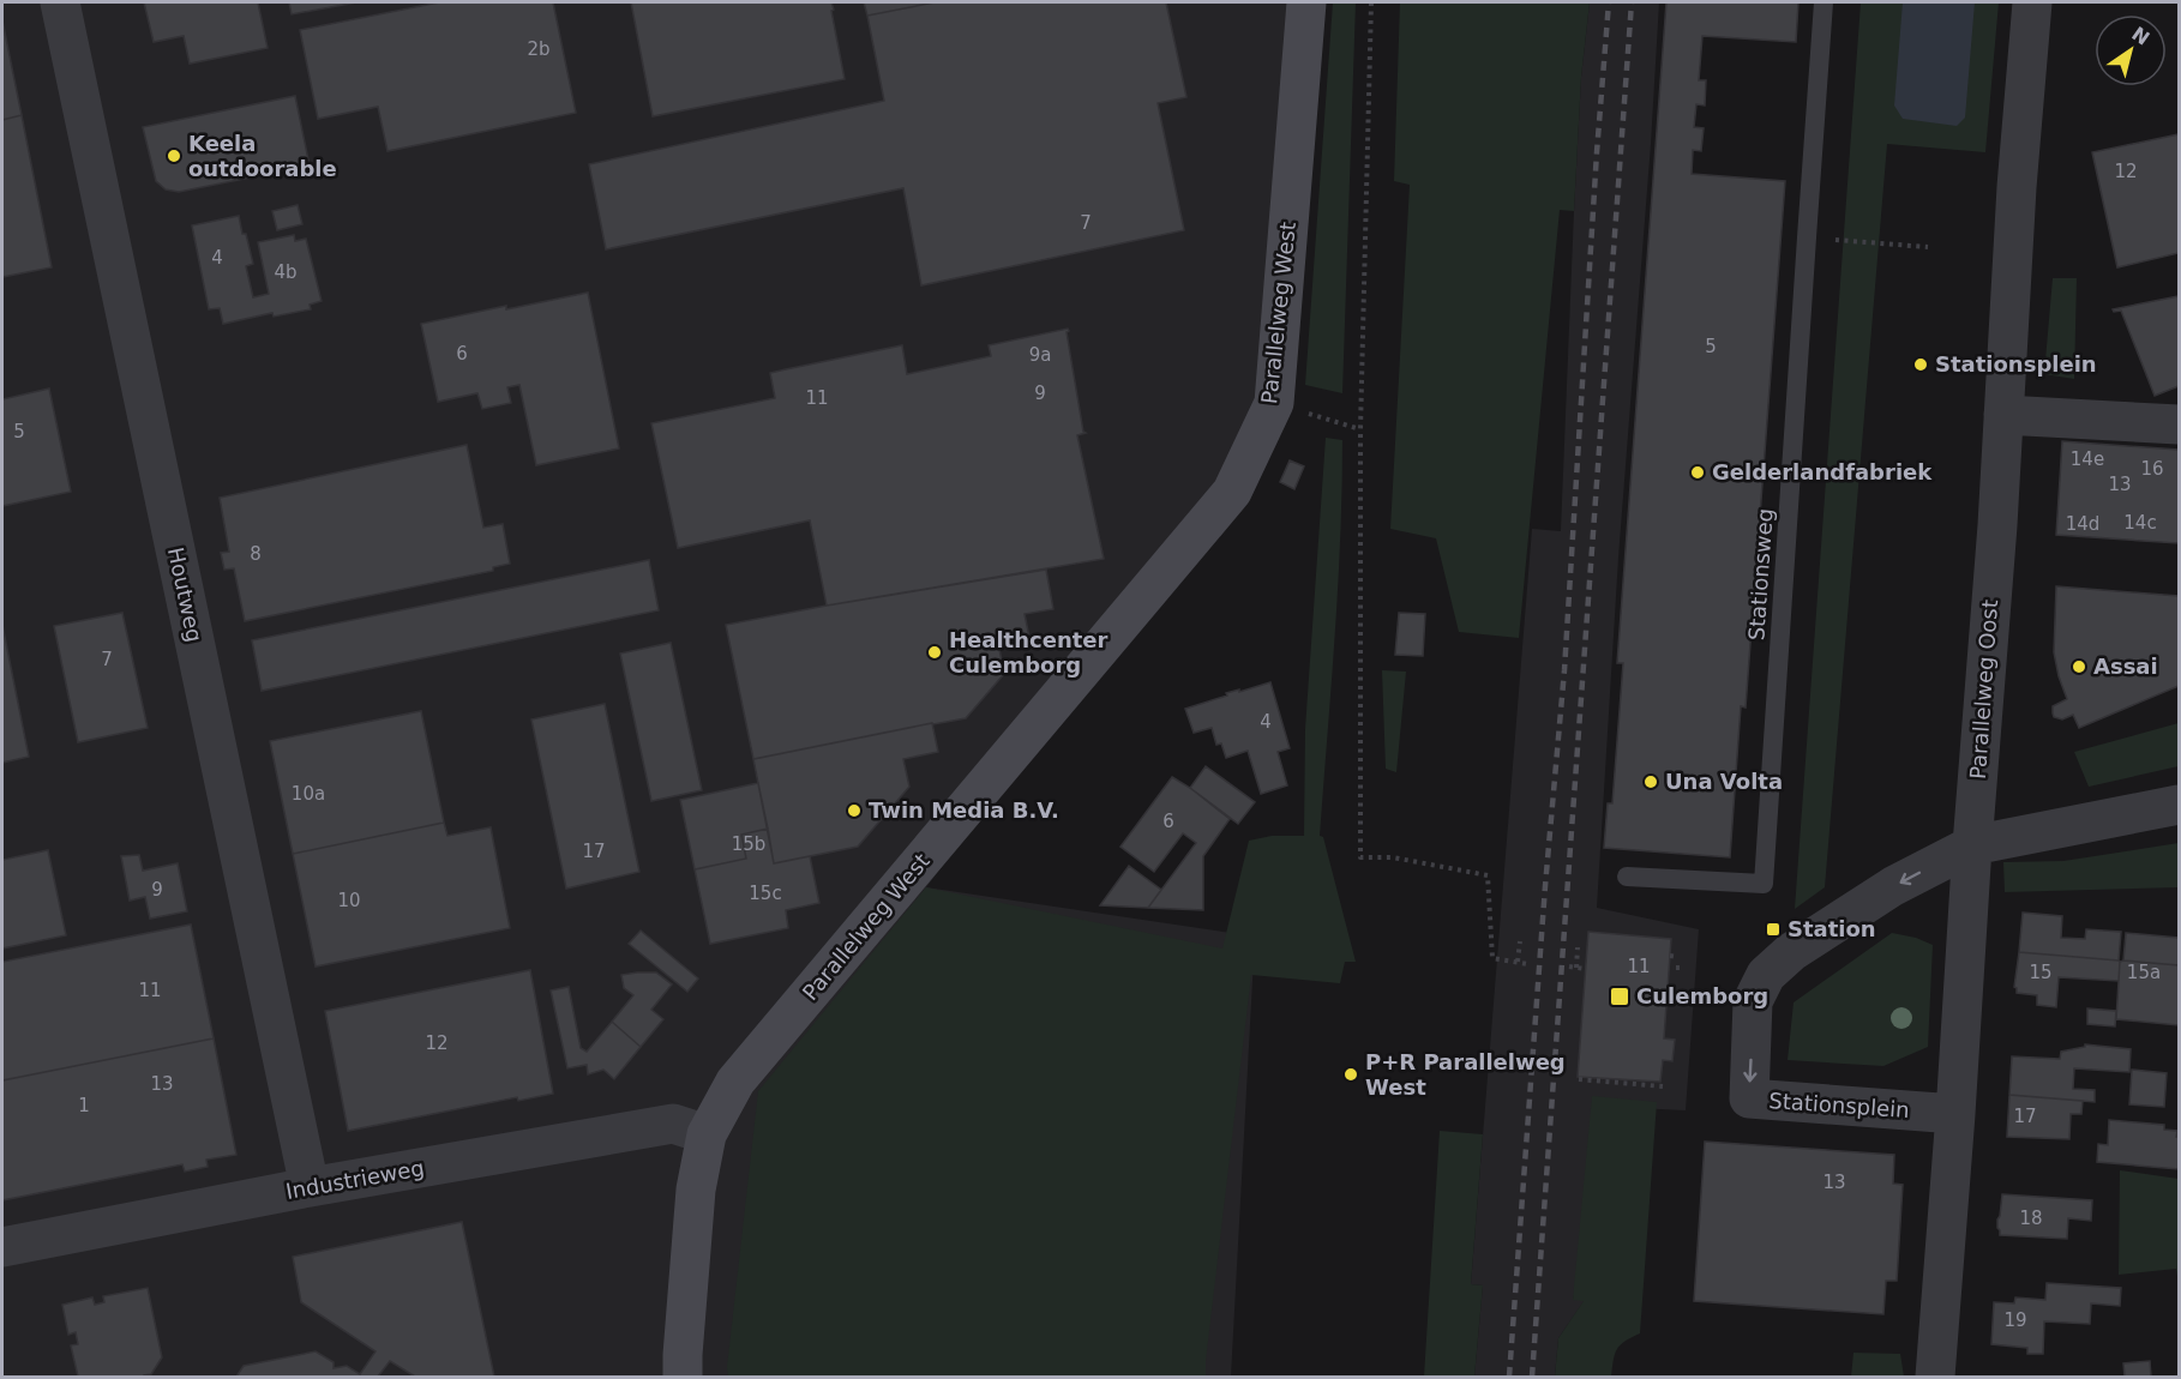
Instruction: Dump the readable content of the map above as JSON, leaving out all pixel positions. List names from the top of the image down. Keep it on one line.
{"streets":{"street":["Parallelweg West","Houtweg","Parallelweg Oost","Stationsplein","Industrieweg"],"lane":["Stationsweg"]},"crossings":[["Parallelweg West","Industrieweg"],["Houtweg","Industrieweg"],["Parallelweg Oost","Stationsplein"]],"places":{"other":["Keela outdoorable","Stationsplein","Gelderlandfabriek","Healthcenter Culemborg","Assai","Una Volta","Twin Media B.V.","P+R Parallelweg West"],"transit":["Station","Culemborg"]},"house_numbers":["2b","12","7","4","4b","5","6","9a","9","11","5","14e","16","13","14c","14d","8","7","4","10a","6","15b","17","9","15c","10","11","15","15a","11","12","13","1","17","13","18","19"],"north":"top right"}
